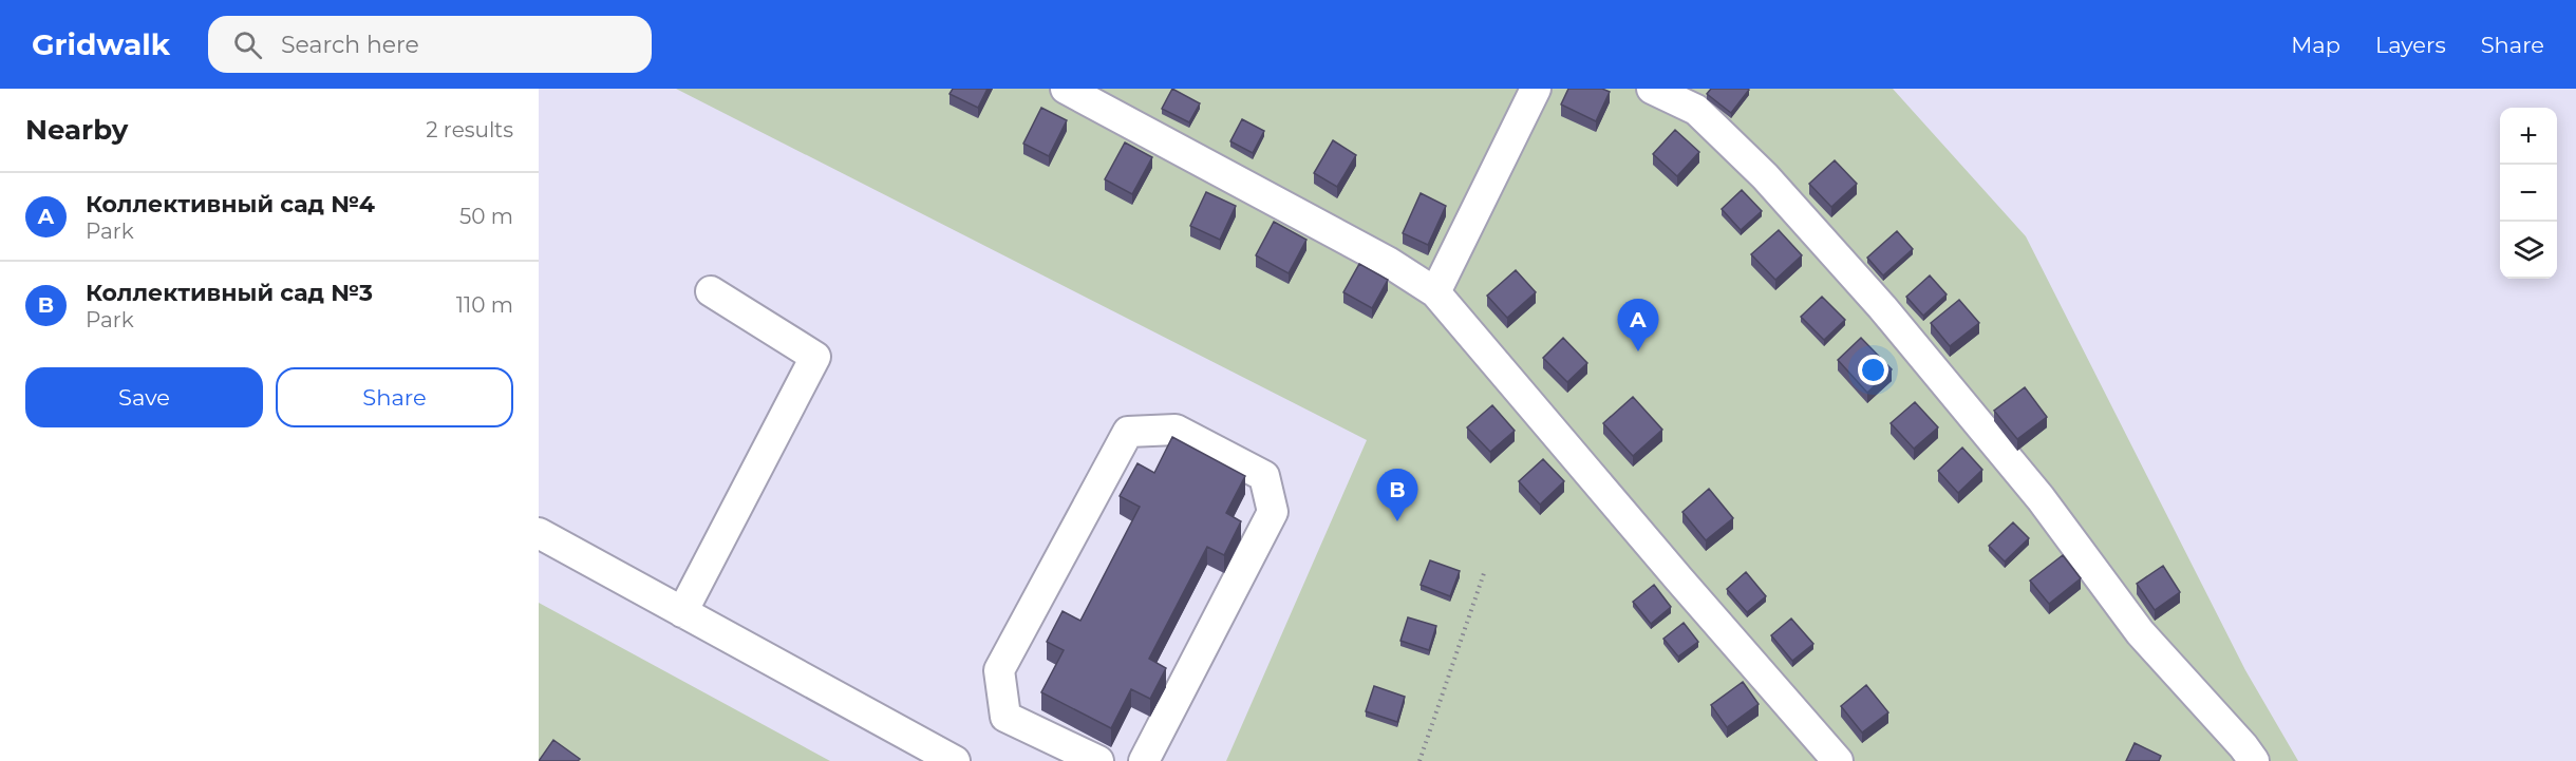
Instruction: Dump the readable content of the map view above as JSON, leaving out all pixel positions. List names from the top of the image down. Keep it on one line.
{"page":{"header":"Gridwalk","search":"Search here","nav":["Map","Layers","Share"],"heading":["Nearby","2 results"],"map_buttons":["+","−"],"list":[{"mark":"A","name":"Коллективный сад №4","note":"Park","value":"50 m"},{"mark":"B","name":"Коллективный сад №3","note":"Park","value":"110 m"}],"pins":["A","B"],"buttons":["Save","Share"]}}
